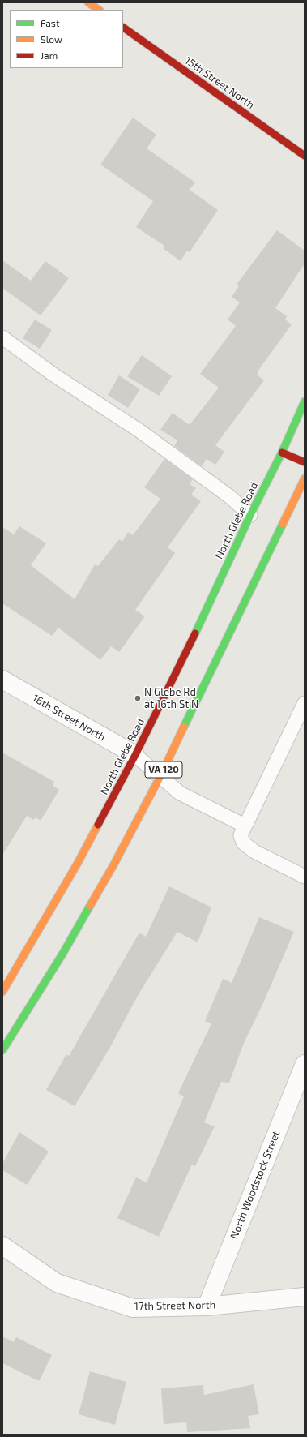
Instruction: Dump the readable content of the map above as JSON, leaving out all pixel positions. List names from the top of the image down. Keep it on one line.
{"streets":{"main road":["15th Street North","North Glebe Road","VA 120"],"street":["16th Street North","North Woodstock Street","17th Street North"]},"crossings":[["North Glebe Road","16th Street North"],["North Woodstock Street","17th Street North"]],"places":["N Glebe Rd at 16th St N"],"legend":["Fast","Slow","Jam"]}
